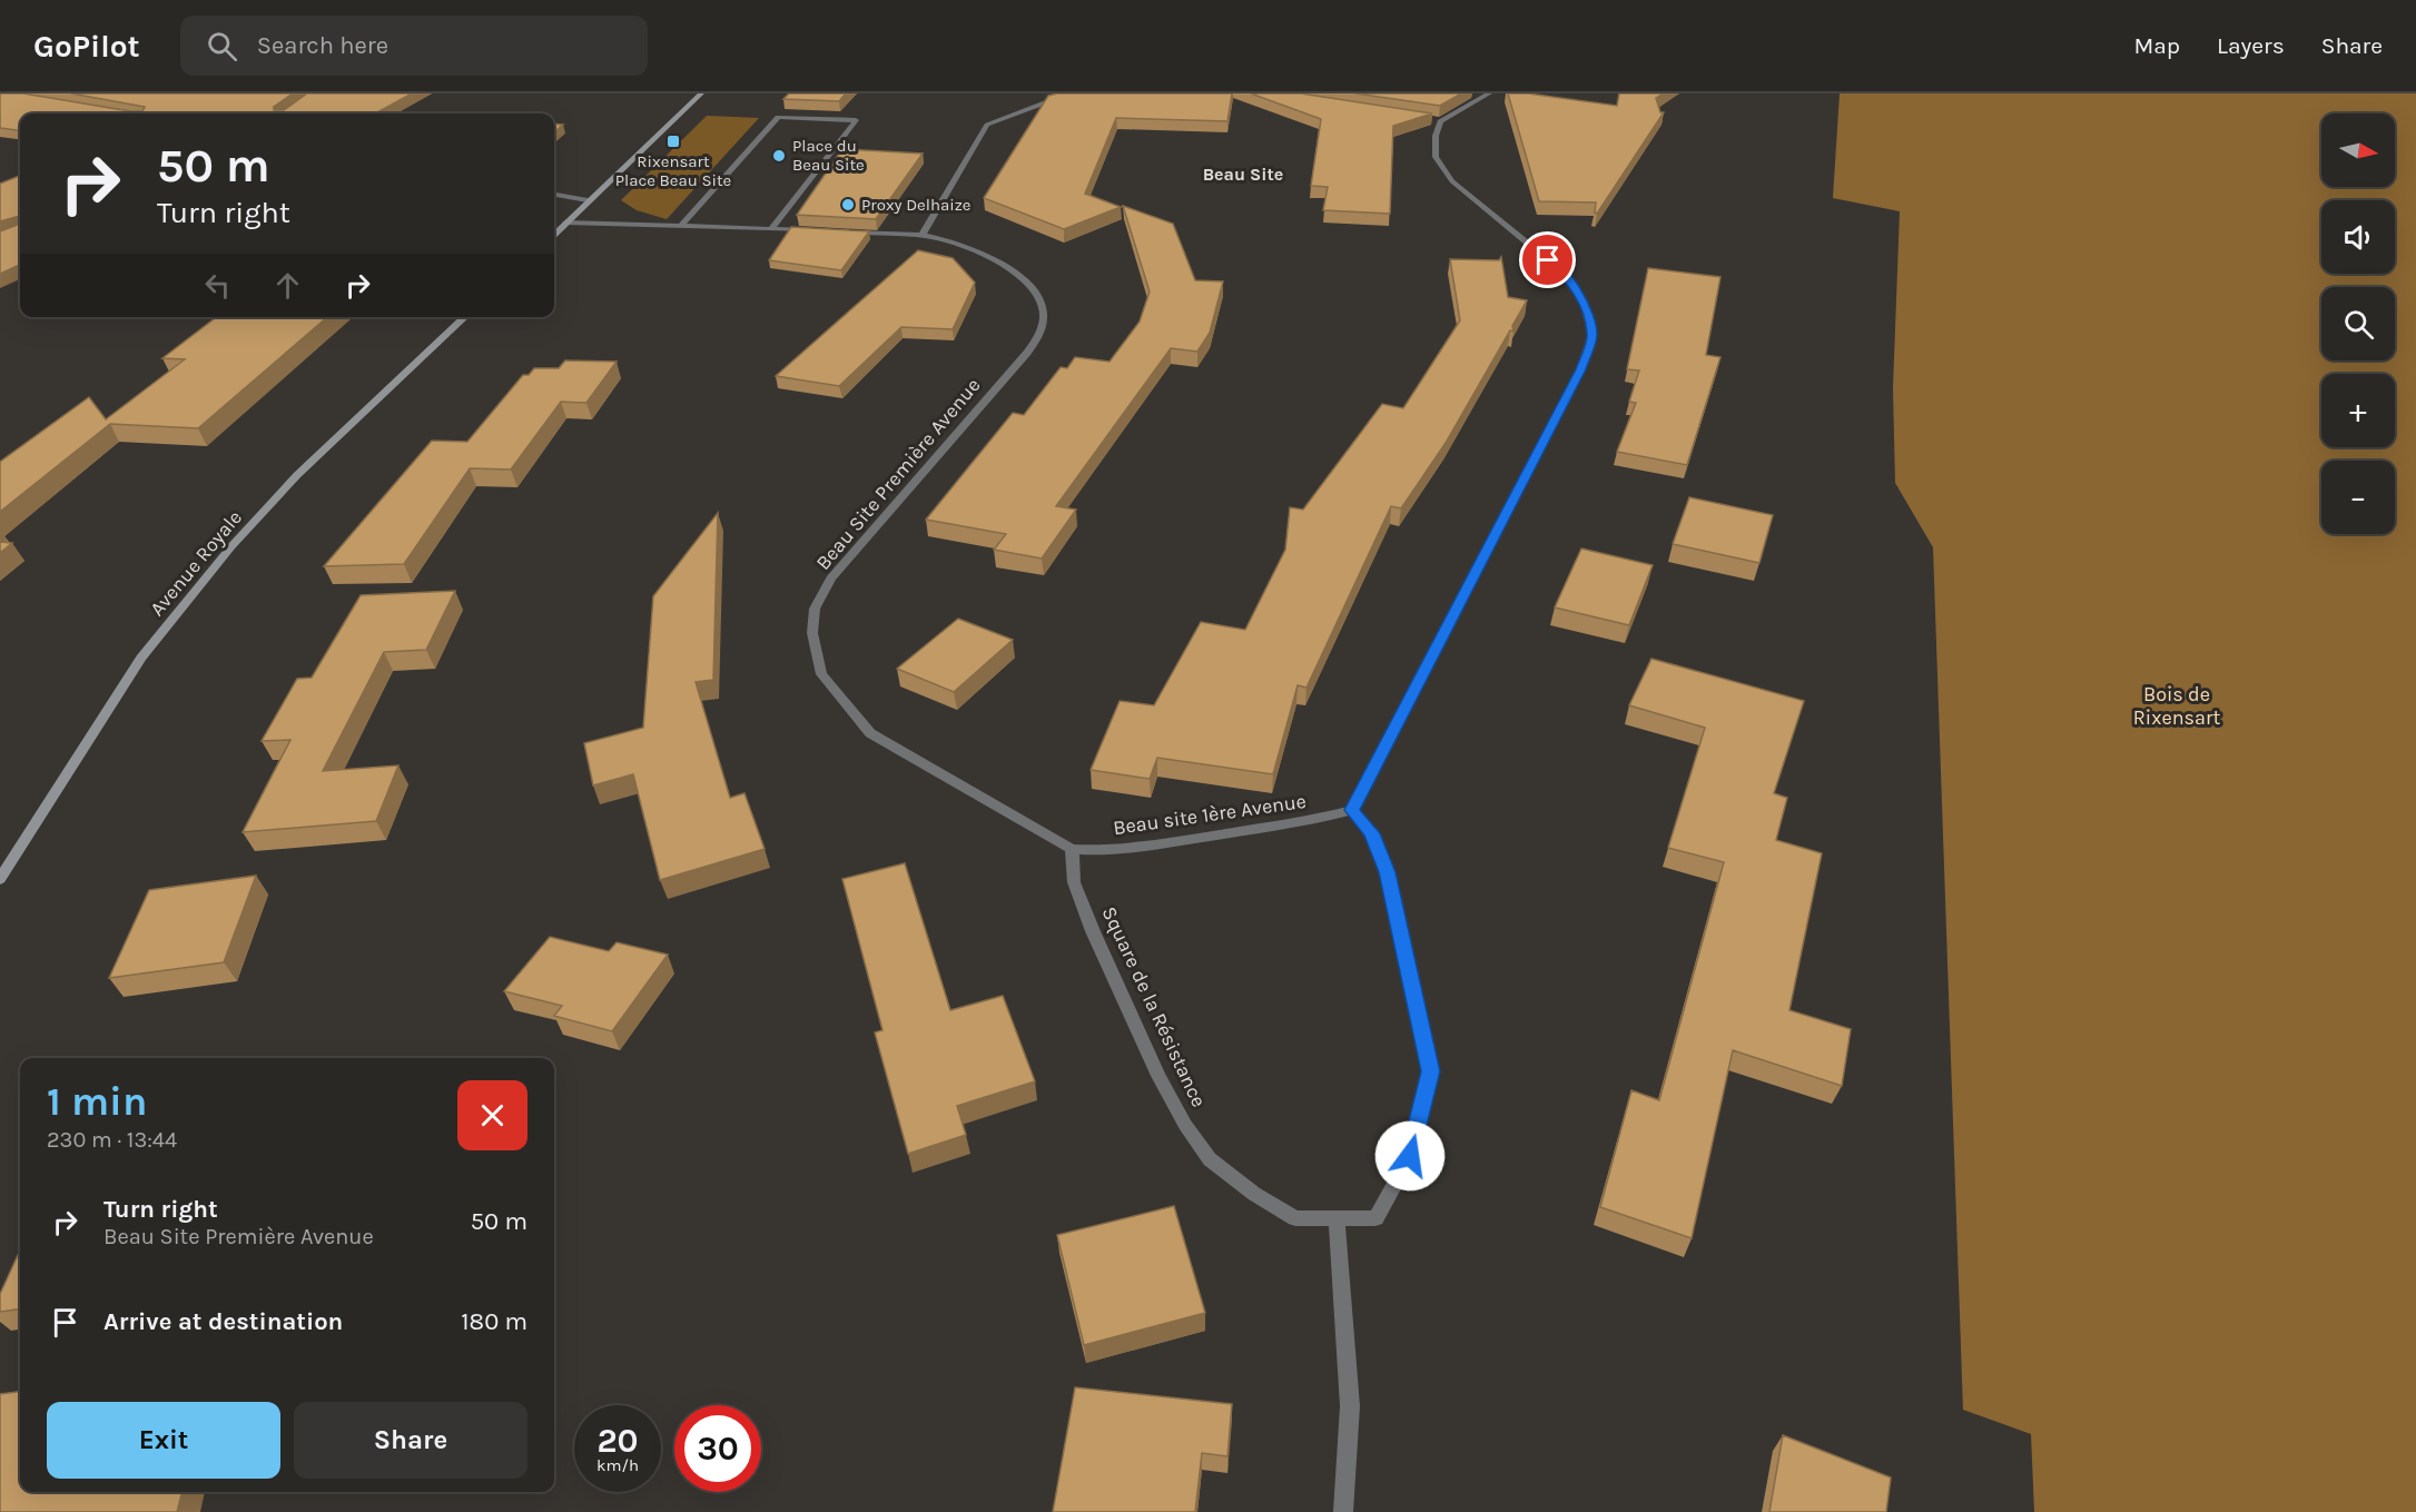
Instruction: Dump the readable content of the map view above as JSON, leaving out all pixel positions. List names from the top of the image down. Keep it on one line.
{"streets":{"street":["Beau Site Première Avenue","Avenue Royale","Beau site 1ère Avenue","Square de la Résistance"]},"crossings":[["Beau Site Première Avenue","Beau site 1ère Avenue"],["Beau Site Première Avenue","Square de la Résistance"],["Beau site 1ère Avenue","Square de la Résistance"]],"districts":["Beau Site"],"parks":["Bois de Rixensart"],"places":{"transit":["Rixensart Place Beau Site"],"other":["Place du Beau Site","Proxy Delhaize"]},"north":"right","page":{"header":"GoPilot","search":"Search here","nav":["Map","Layers","Share"],"map_buttons":["+","−"],"turn":["50 m","Turn right"],"heading":["1 min","230 m · 13:44"],"list":[{"name":"Turn right","note":"Beau Site Première Avenue","value":"50 m"},{"name":"Arrive at destination","value":"180 m"}],"buttons":["Exit","Share"],"speed":"20 km/h","limit":"30"}}
